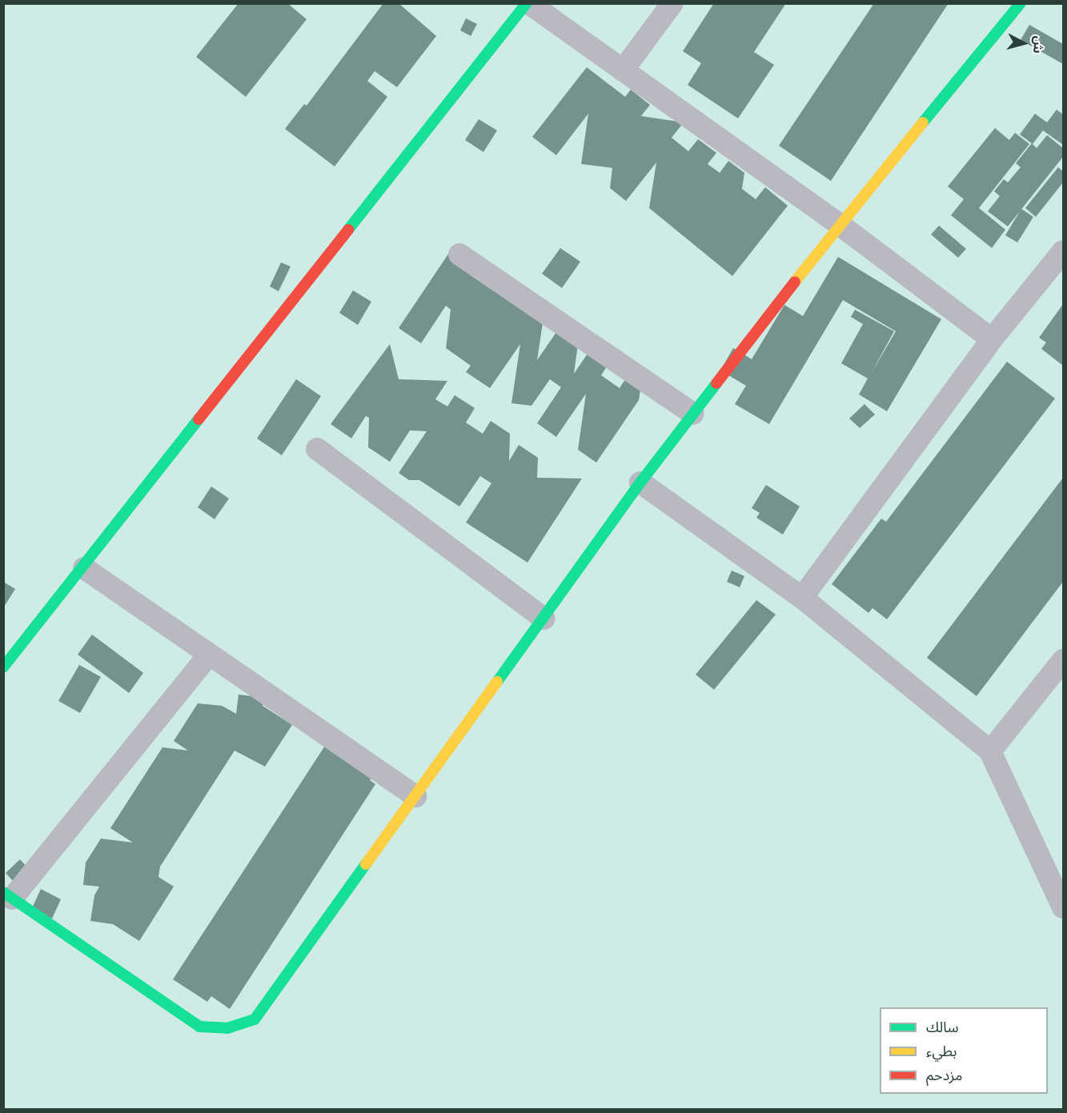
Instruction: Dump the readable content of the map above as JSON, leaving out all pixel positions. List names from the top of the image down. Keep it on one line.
{"legend":["سالك","بطيء","مزدحم"],"north":"right"}
